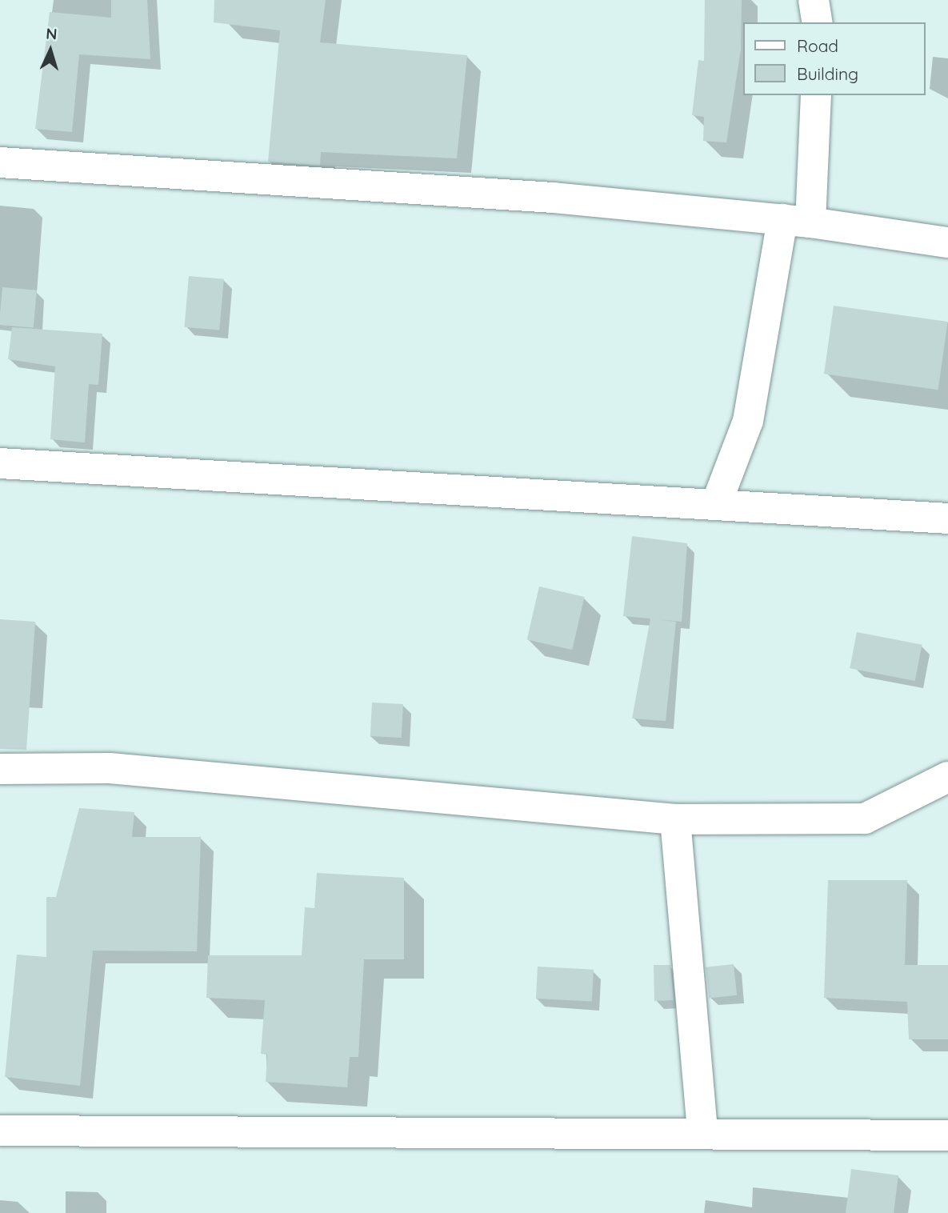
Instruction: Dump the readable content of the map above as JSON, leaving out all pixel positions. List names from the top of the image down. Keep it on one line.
{"legend":["Road","Building"],"north":"top"}
